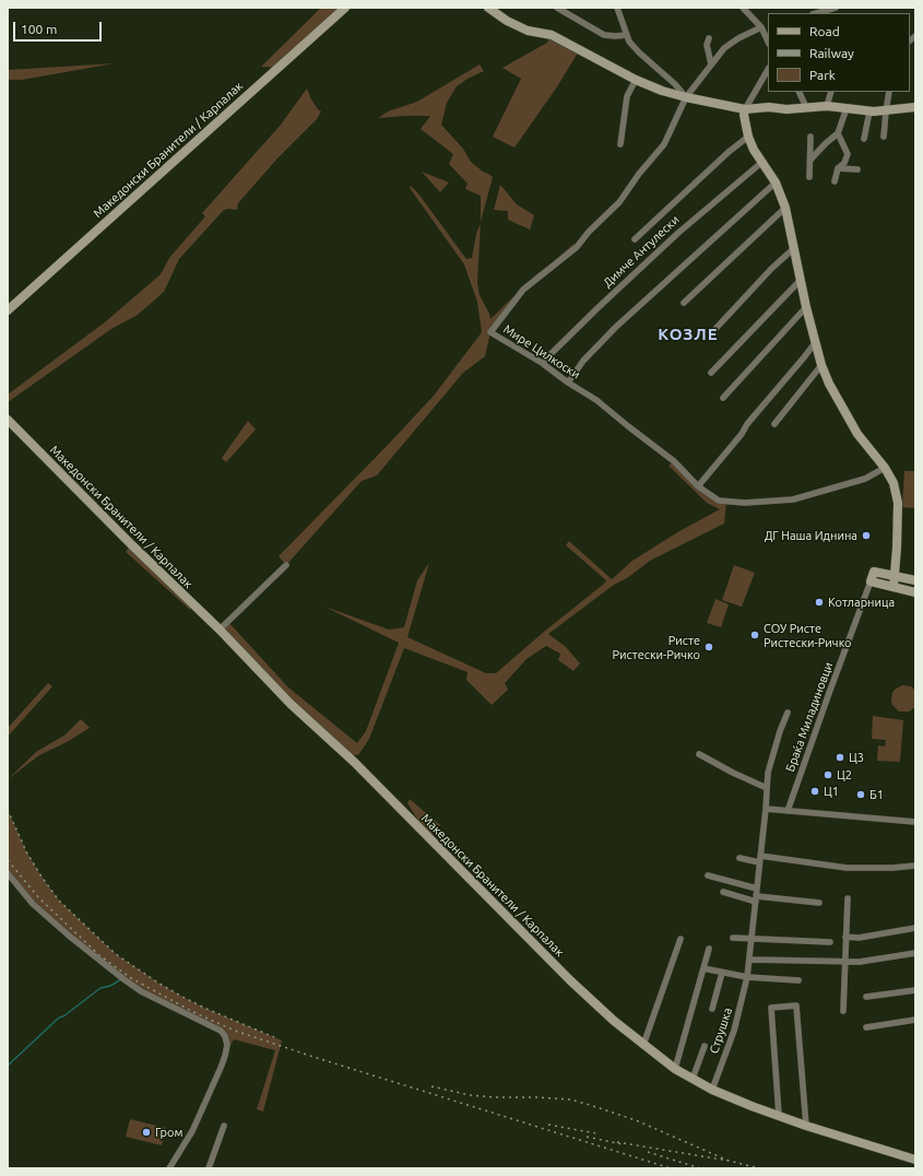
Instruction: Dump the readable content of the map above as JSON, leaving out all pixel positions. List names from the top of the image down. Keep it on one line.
{"streets":{"main road":["Македонски Бранители / Карпалак"],"street":["Димче Антулески","Мире Цилкоски","Браќа Миладиновци","Струшка"]},"crossings":[["Македонски Бранители / Карпалак","Струшка"],["Димче Антулески","Мире Цилкоски"]],"districts":["КОЗЛЕ"],"places":["ДГ Наша Иднина","Котларница","СОУ Ристе Ристески-Ричко","Ристе Ристески-Ричко","Ц3","Ц2","Ц1","Б1","Гром"],"legend":["Road","Railway","Park"],"scale_bar":"100 m"}
